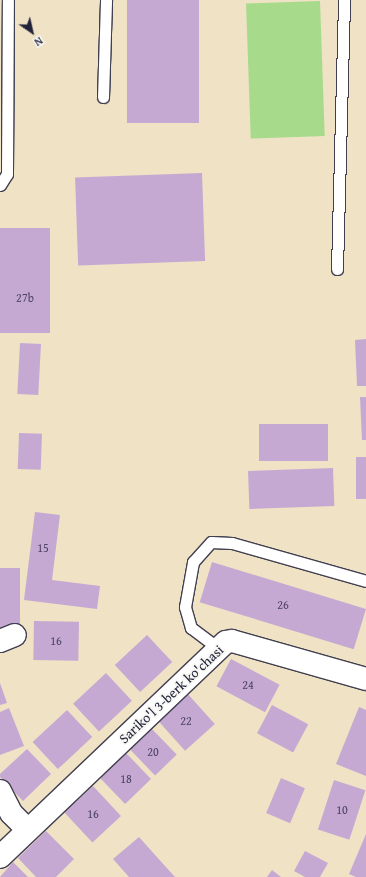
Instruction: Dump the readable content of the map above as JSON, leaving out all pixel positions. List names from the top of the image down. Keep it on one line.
{"streets":{"street":["Sariko'l 3-berk ko'chasi"]},"house_numbers":["27b","15","26","16","24","22","20","18","10","16"],"north":"bottom right"}
